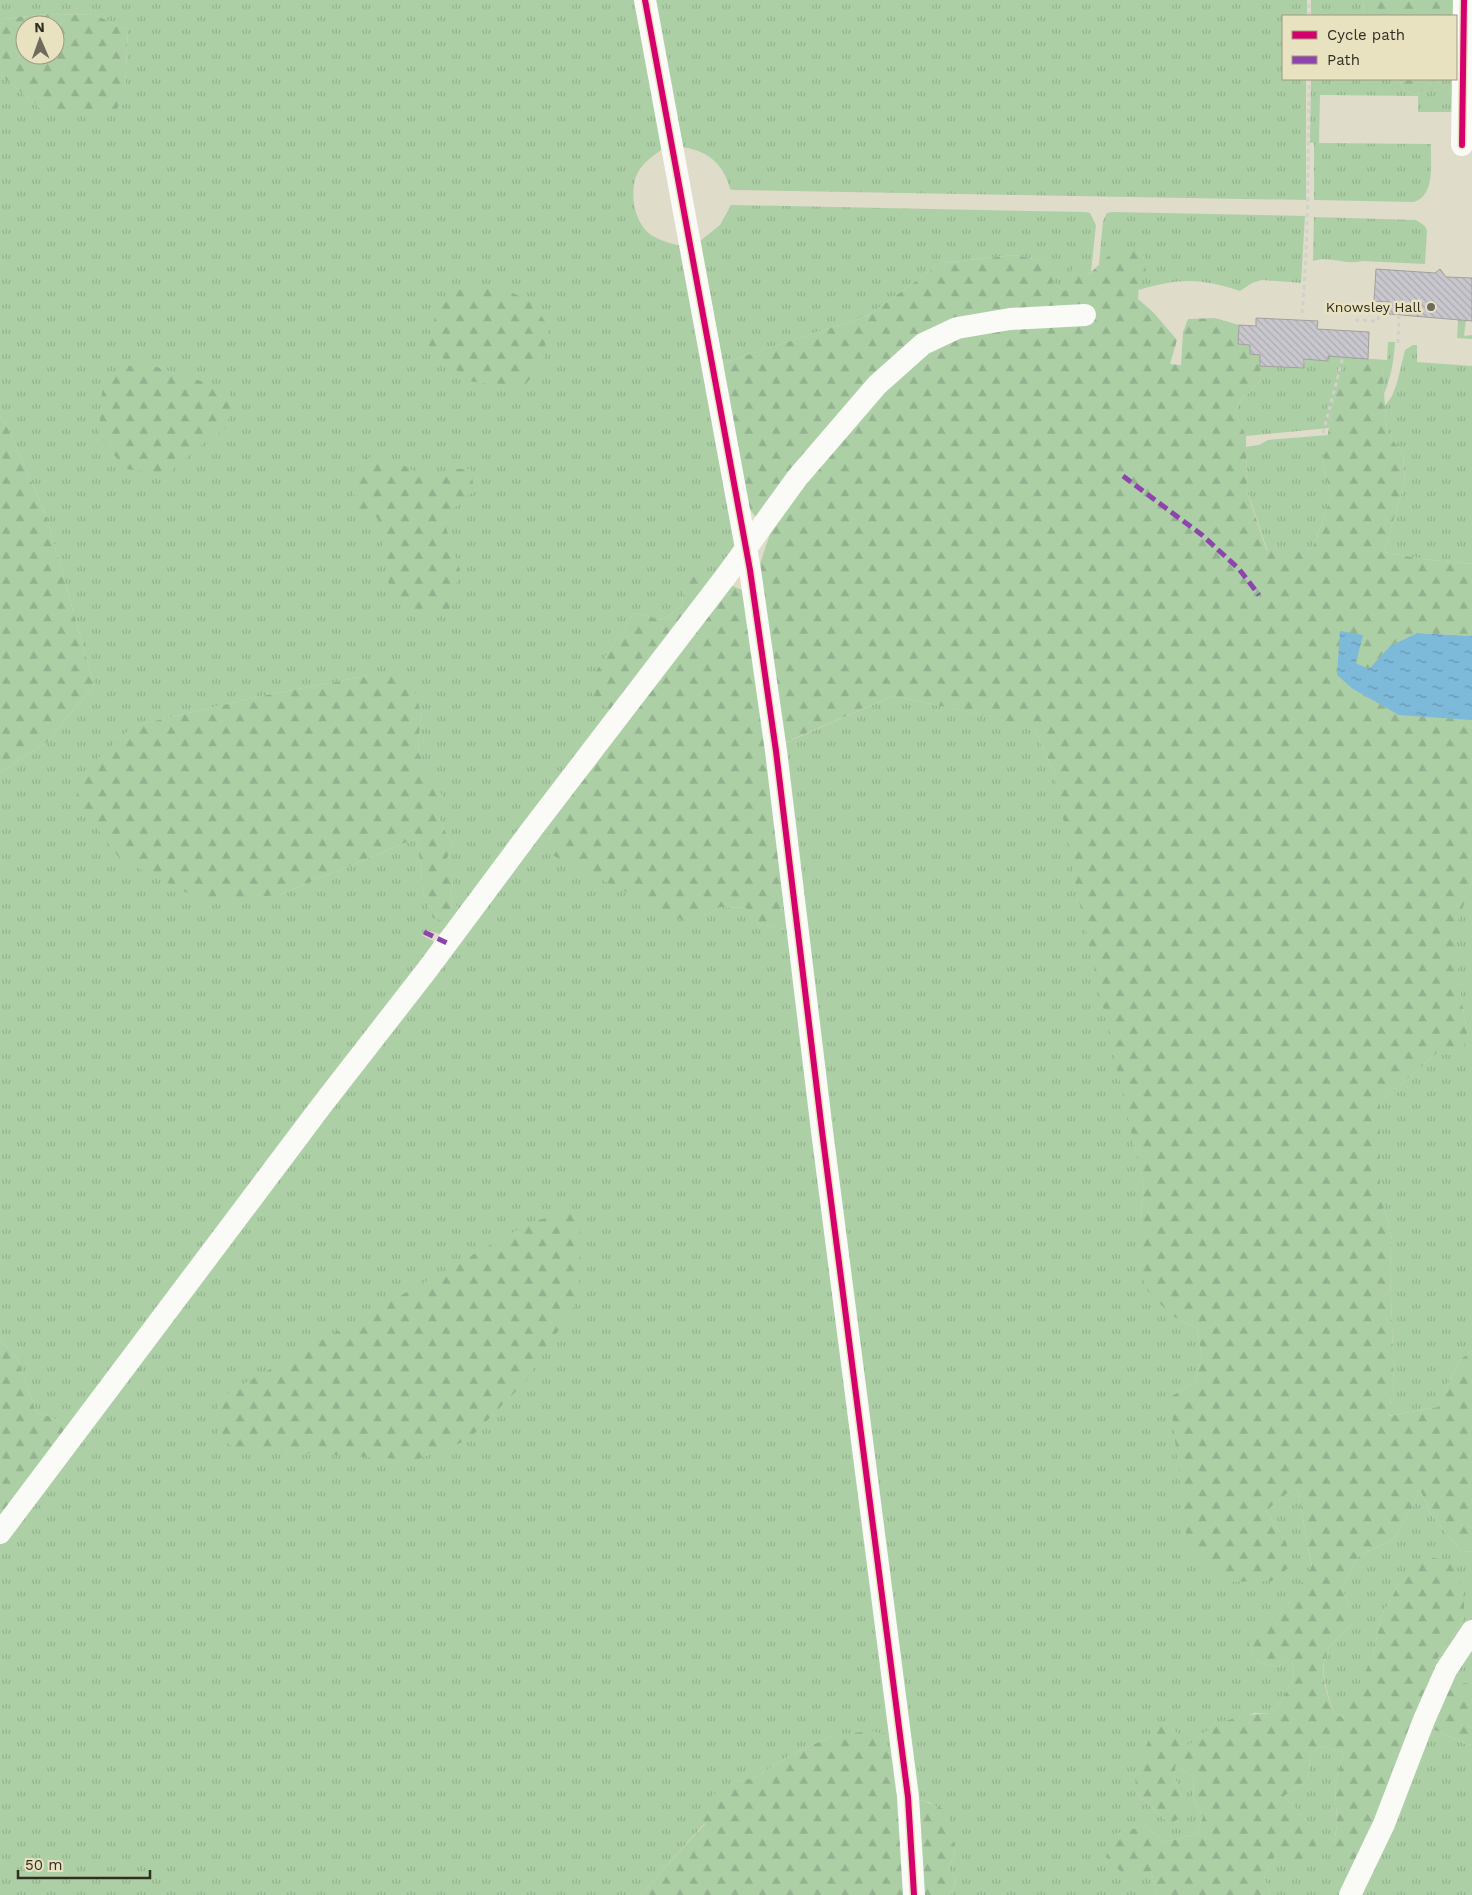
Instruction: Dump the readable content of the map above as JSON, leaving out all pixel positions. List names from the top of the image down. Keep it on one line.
{"places":["Knowsley Hall"],"legend":["Cycle path","Path"],"scale_bar":"50 m","north":"top"}
